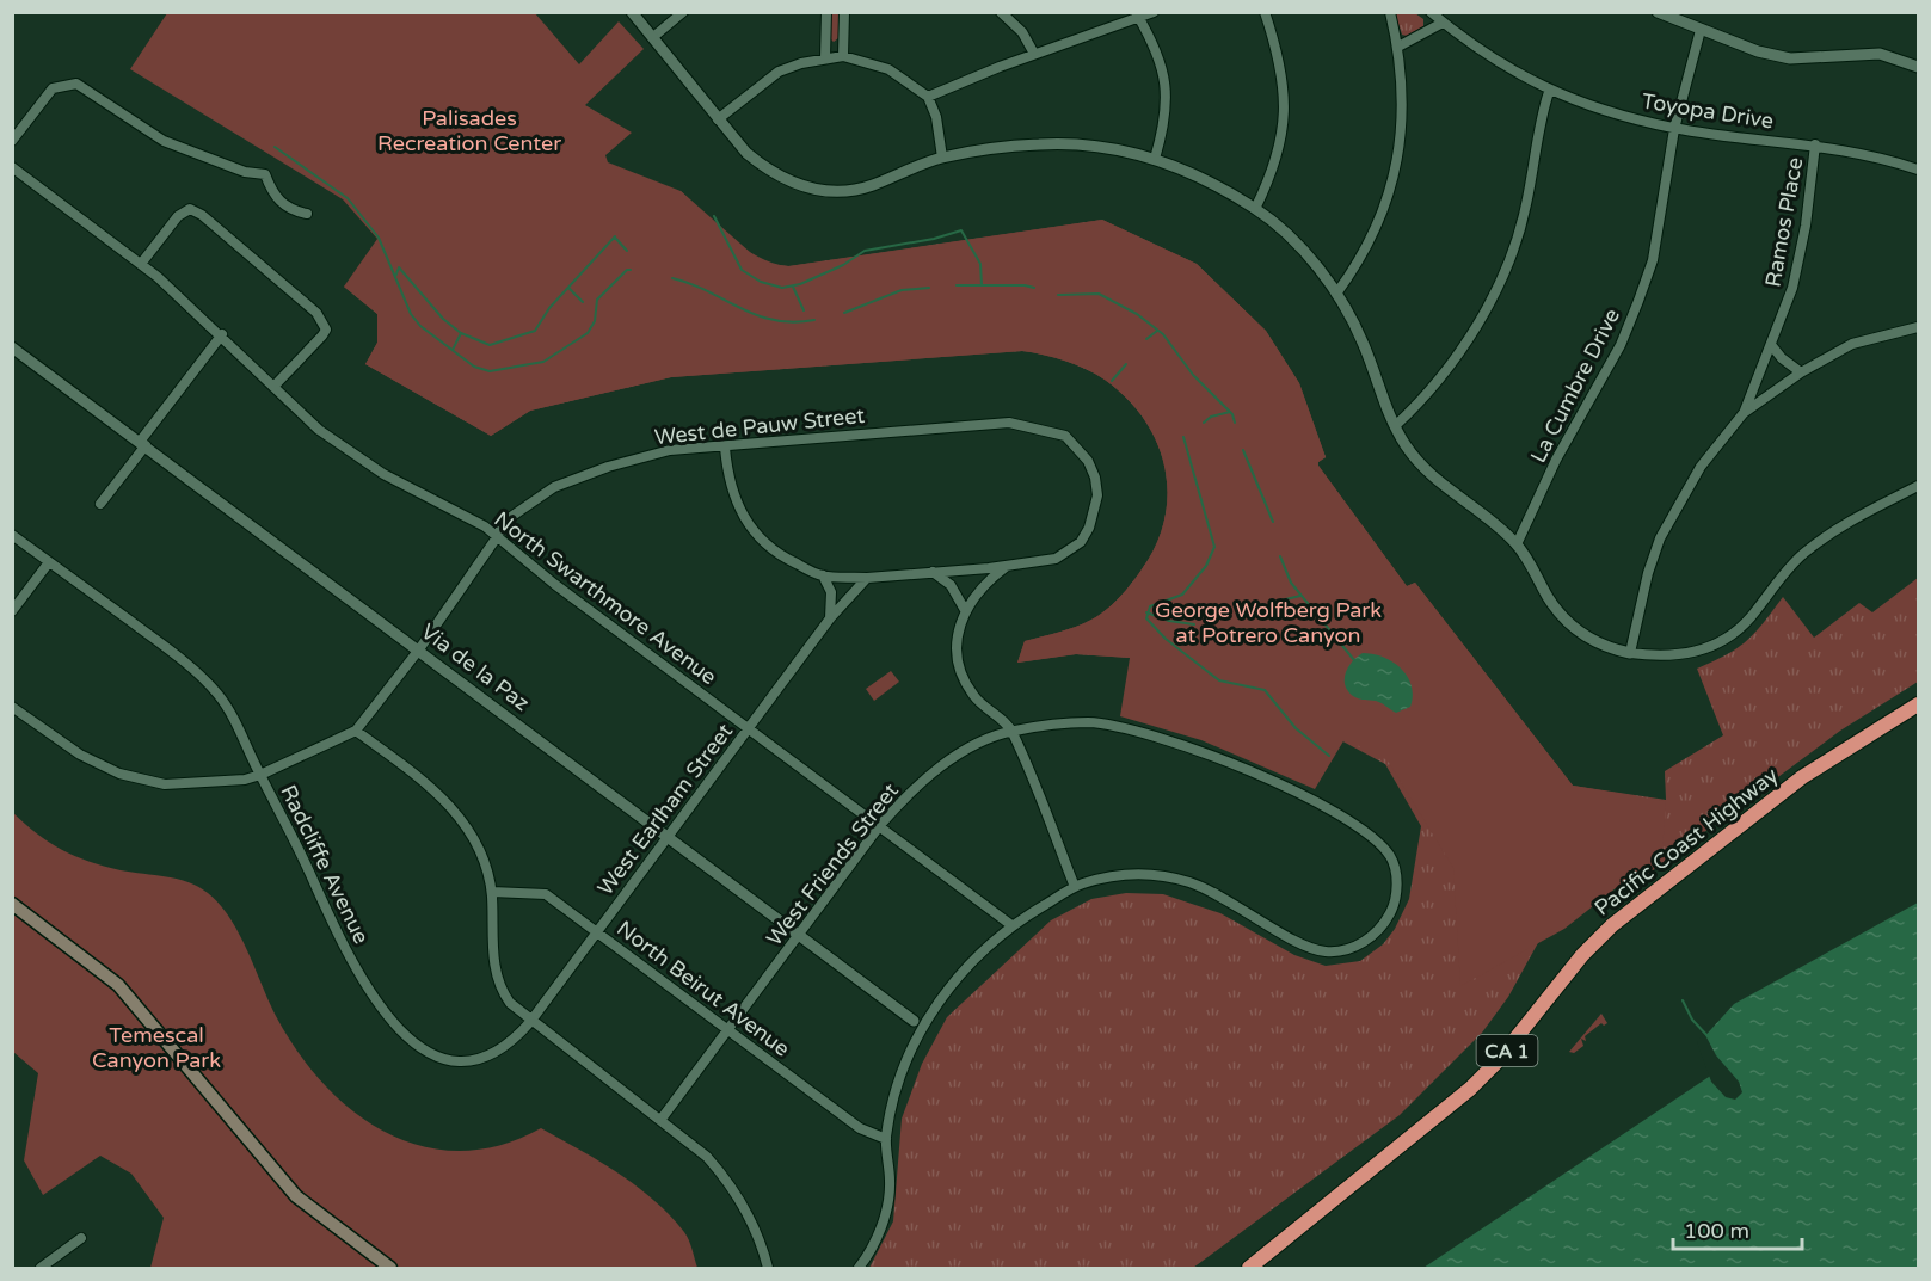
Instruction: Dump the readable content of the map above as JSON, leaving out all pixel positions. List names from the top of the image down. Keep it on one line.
{"streets":{"highway":["Pacific Coast Highway","CA 1"],"street":["Toyopa Drive","Ramos Place","La Cumbre Drive","West de Pauw Street","North Swarthmore Avenue","Via de la Paz","West Earlham Street","Radcliffe Avenue","West Friends Street","North Beirut Avenue"]},"crossings":[["Toyopa Drive","Ramos Place"],["Toyopa Drive","La Cumbre Drive"],["North Swarthmore Avenue","West Earlham Street"],["North Swarthmore Avenue","West Friends Street"],["Via de la Paz","West Earlham Street"],["Via de la Paz","West Friends Street"],["West Earlham Street","Radcliffe Avenue"],["West Earlham Street","North Beirut Avenue"],["West Friends Street","North Beirut Avenue"]],"parks":["Palisades Recreation Center","George Wolfberg Park at Potrero Canyon","Temescal Canyon Park"],"scale_bar":"100 m"}
